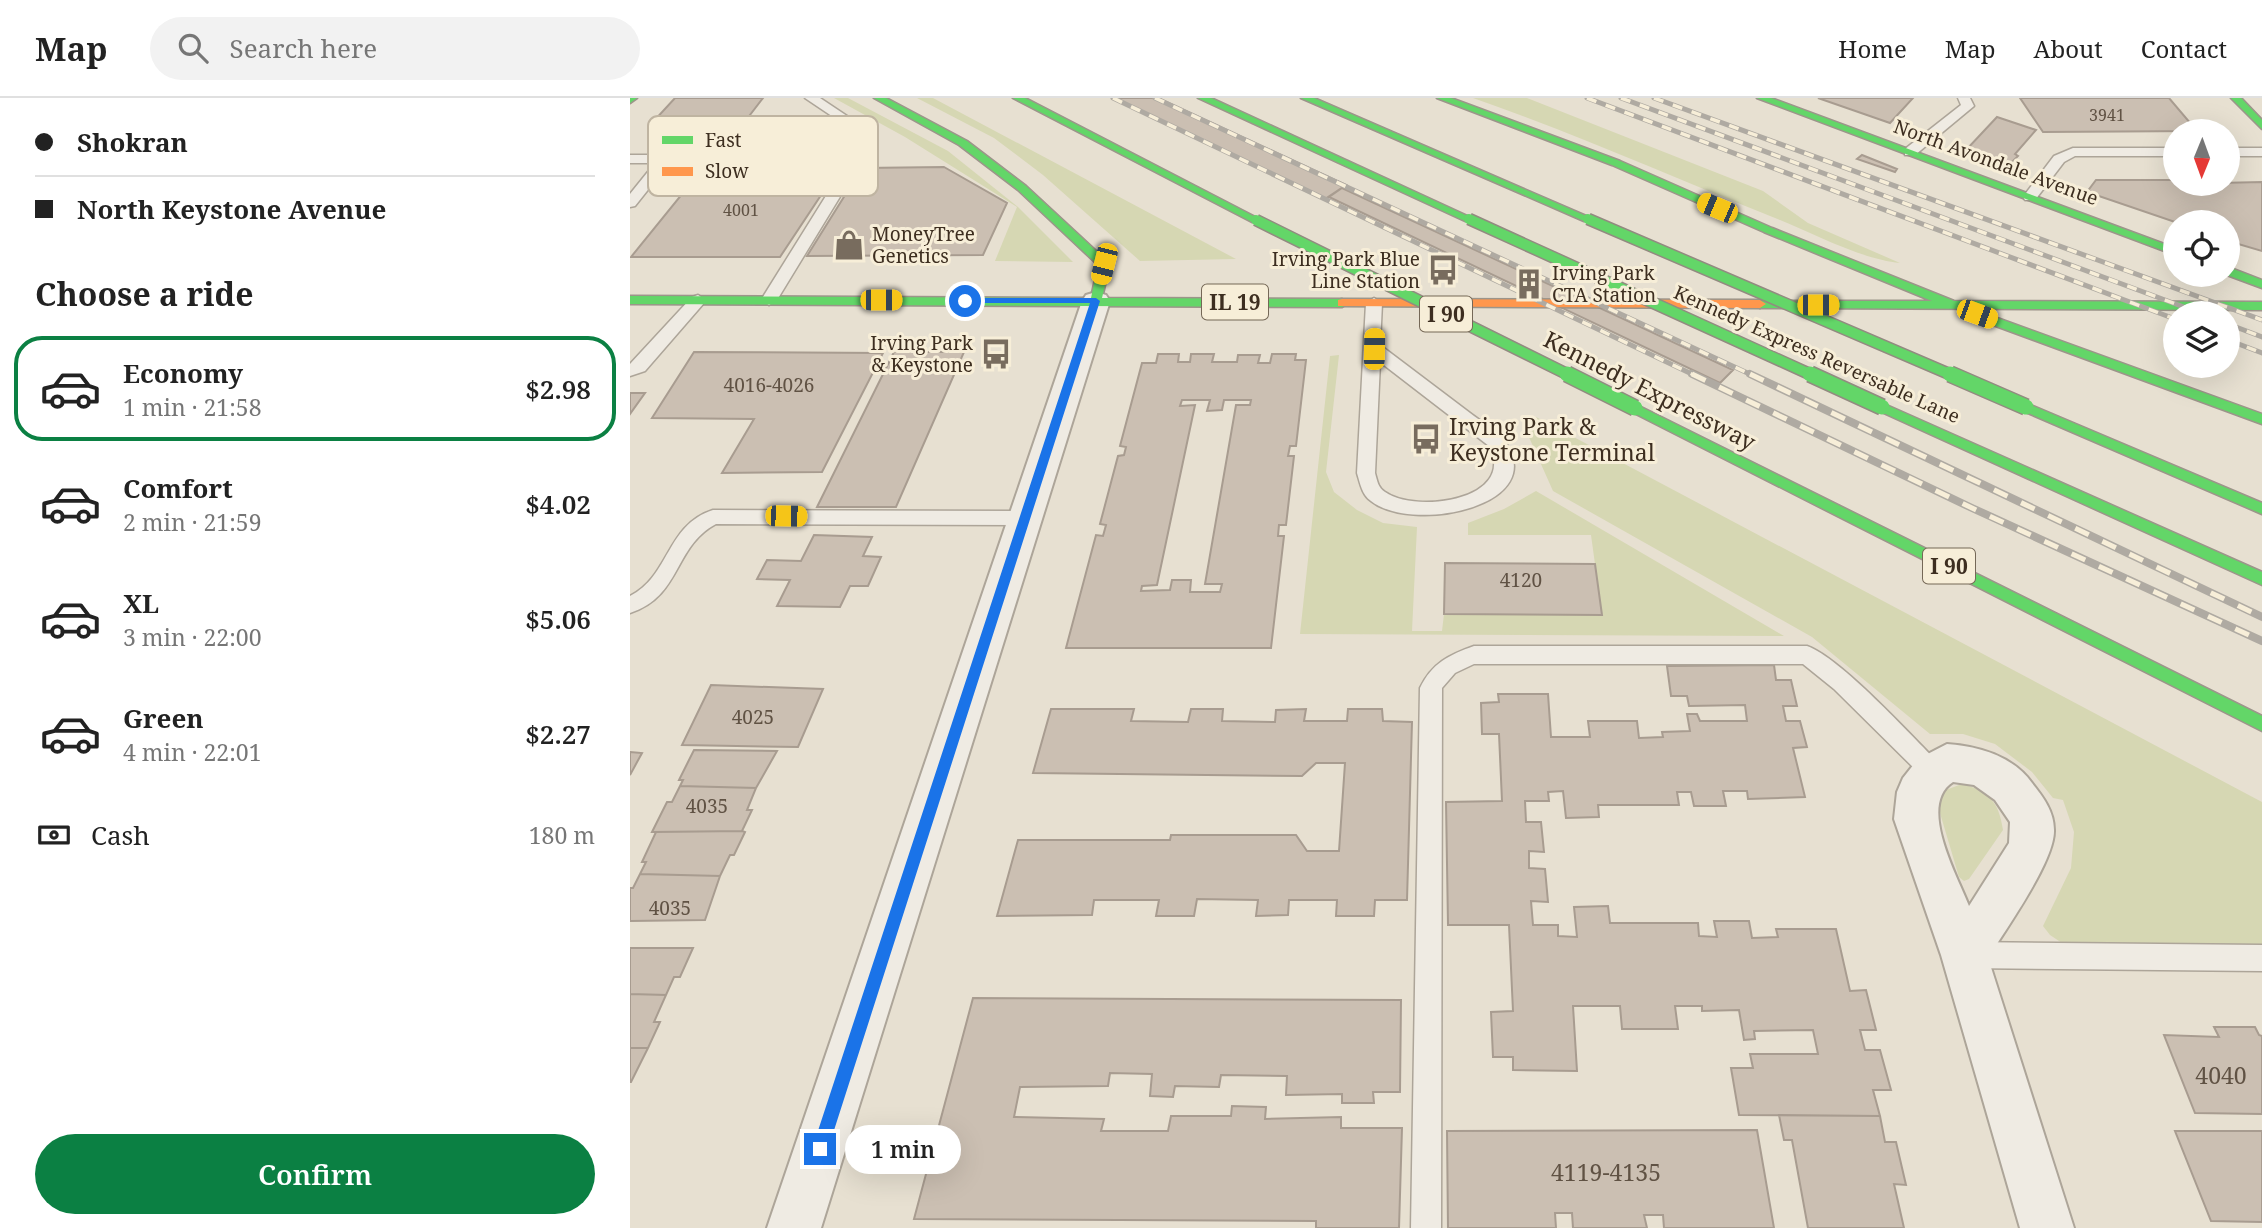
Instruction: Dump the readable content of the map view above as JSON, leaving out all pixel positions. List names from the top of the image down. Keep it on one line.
{"streets":{"main road":["North Avondale Avenue","IL 19","I 90","Kennedy Express Reversable Lane","Kennedy Expressway"]},"places":{"shop":["MoneyTree Genetics"],"bus stop":["Irving Park Blue Line Station","Irving Park & Keystone","Irving Park & Keystone Terminal"],"building":["Irving Park CTA Station"]},"house_numbers":["3941","4001","4016-4026","4120","4025","4035","4035","4040","4119-4135"],"legend":["Fast","Slow"],"north":"bottom","page":{"header":"Map","search":"Search here","nav":["Home","Map","About","Contact"],"banner":["Shokran","North Keystone Avenue"],"heading":"Choose a ride","list":[{"name":"Economy","note":"1 min · 21:58","value":"$2.98"},{"name":"Comfort","note":"2 min · 21:59","value":"$4.02"},{"name":"XL","note":"3 min · 22:00","value":"$5.06"},{"name":"Green","note":"4 min · 22:01","value":"$2.27"}],"pay":["Cash","180 m"],"buttons":"Confirm","bubble":"1 min"}}
